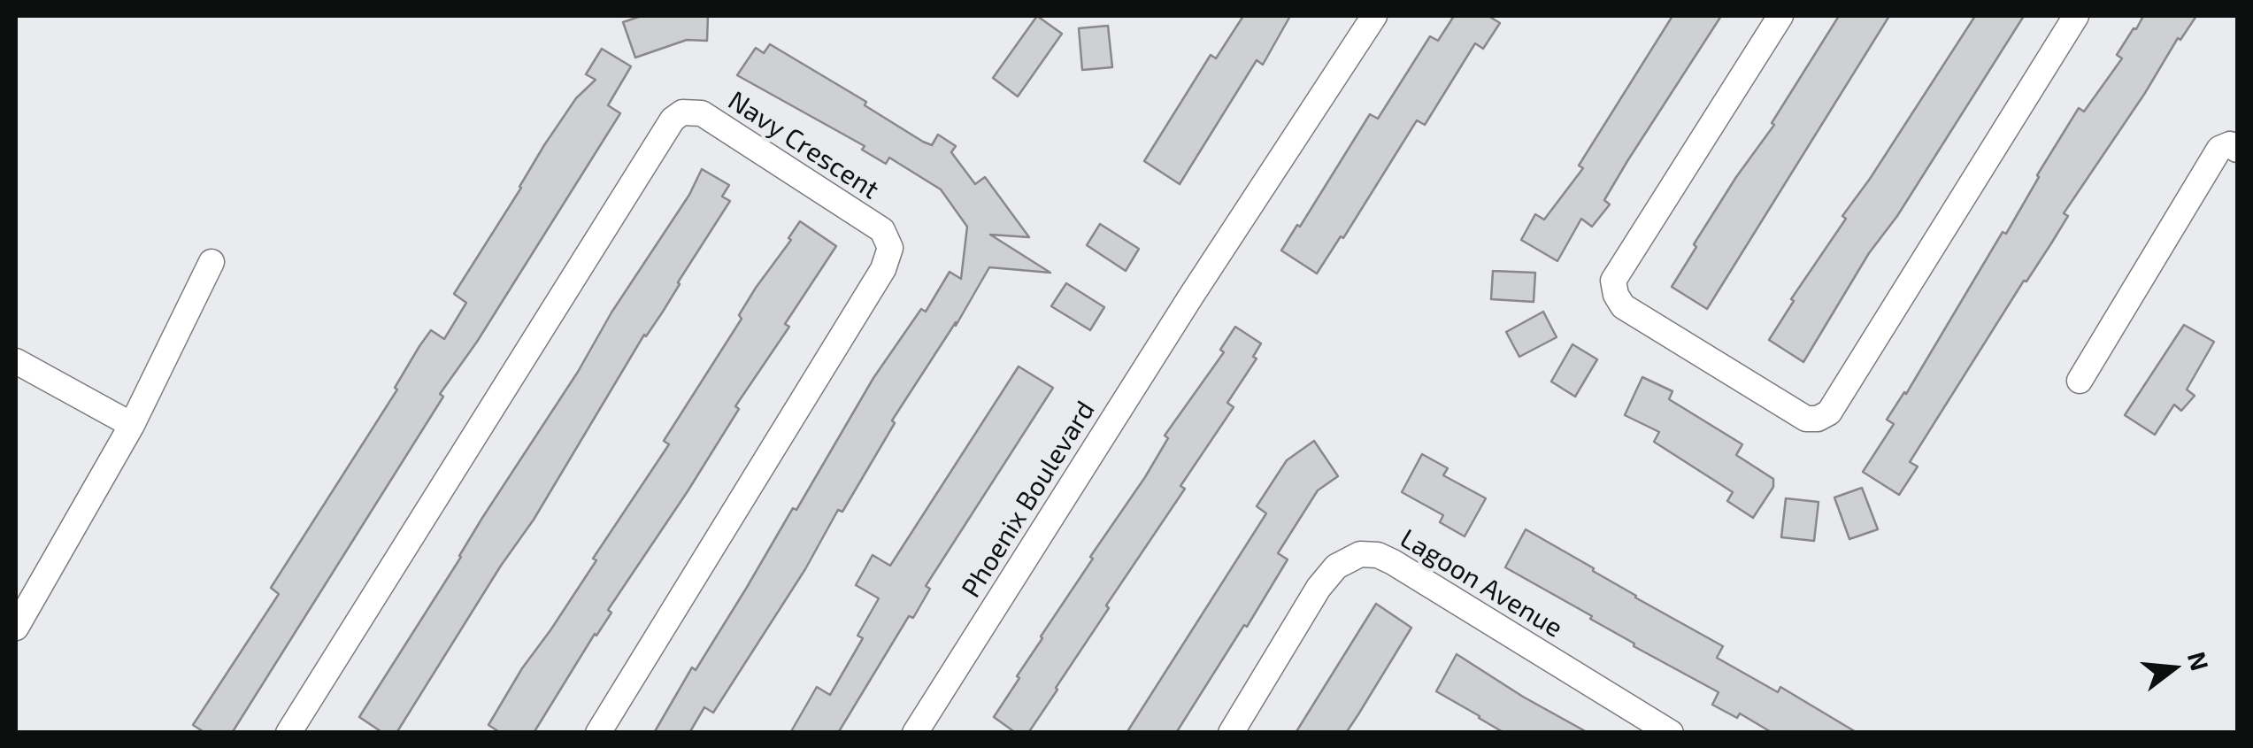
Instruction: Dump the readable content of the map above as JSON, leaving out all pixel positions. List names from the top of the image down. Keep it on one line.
{"streets":{"street":["Navy Crescent","Phoenix Boulevard","Lagoon Avenue"]},"north":"right"}
